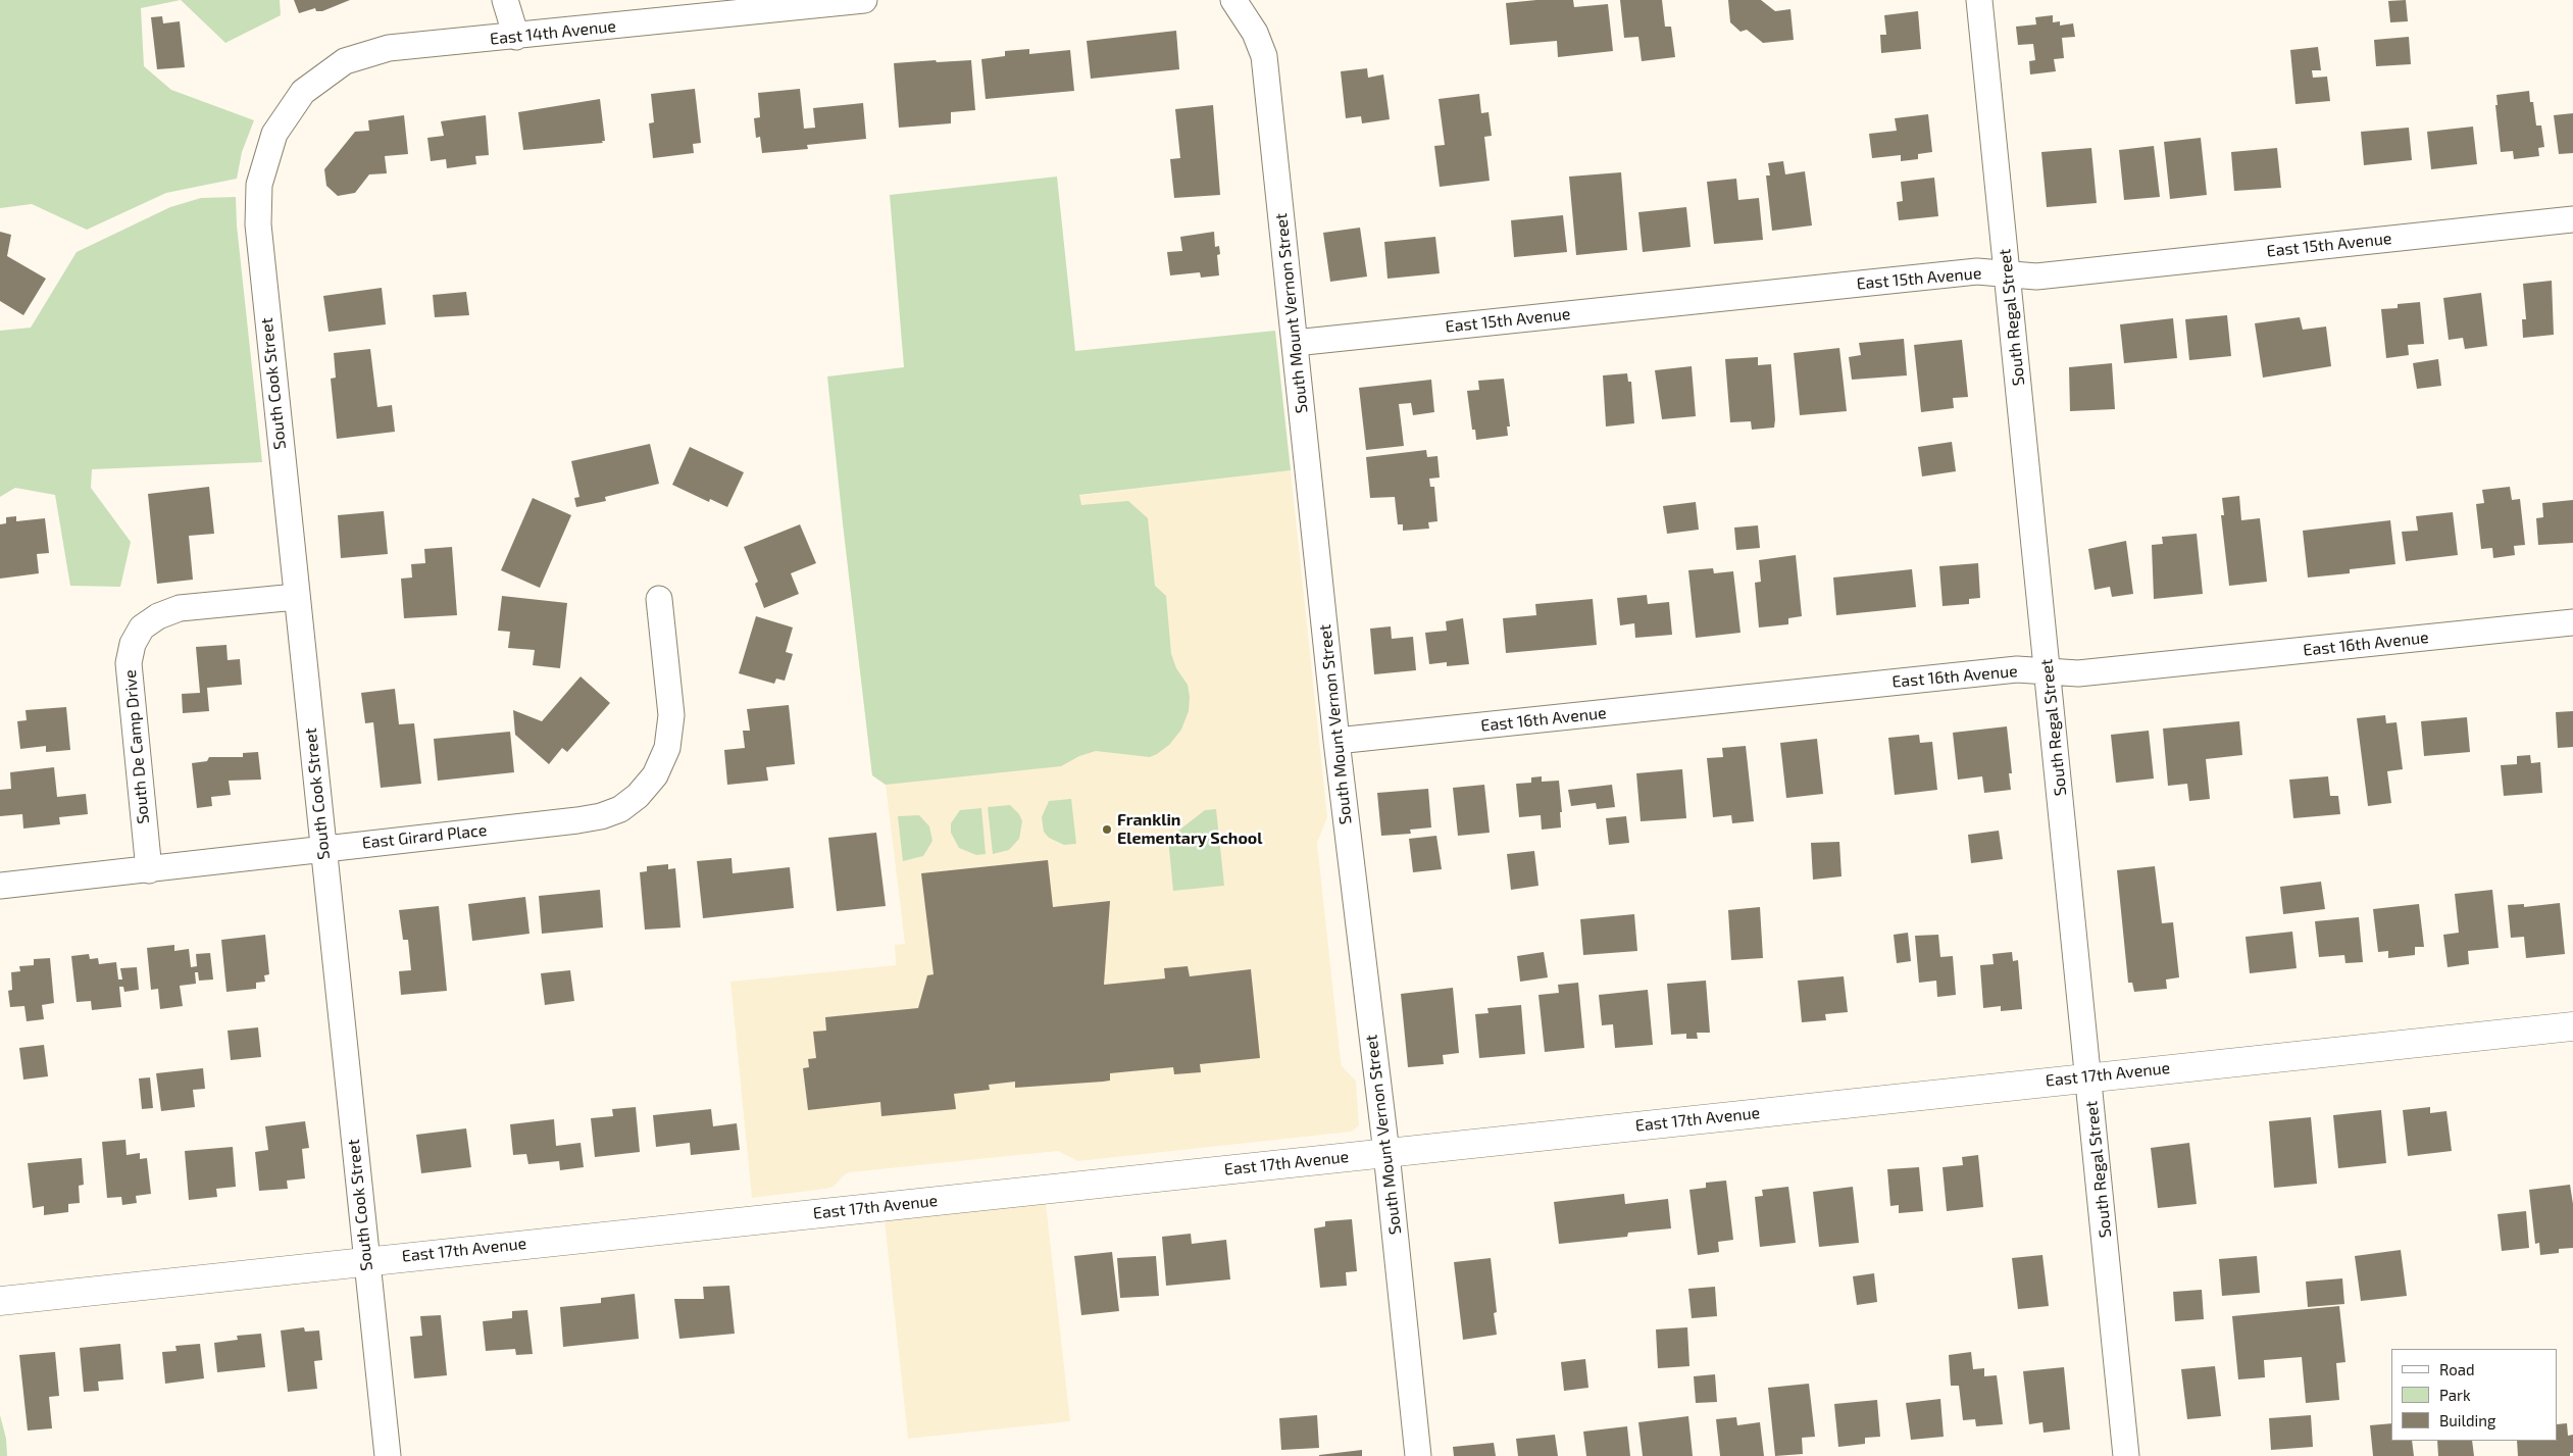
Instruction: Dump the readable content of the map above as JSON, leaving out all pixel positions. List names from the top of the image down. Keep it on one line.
{"streets":{"street":["East 14th Avenue","East 15th Avenue","South Mount Vernon Street","South Regal Street","South Cook Street","East 16th Avenue","South De Camp Drive","East Girard Place","East 17th Avenue"]},"crossings":[["East 14th Avenue","South Cook Street"],["East 15th Avenue","South Mount Vernon Street"],["East 15th Avenue","South Regal Street"],["South Mount Vernon Street","East 16th Avenue"],["South Mount Vernon Street","East 17th Avenue"],["South Regal Street","East 16th Avenue"],["South Regal Street","East 17th Avenue"],["South Cook Street","South De Camp Drive"],["South Cook Street","East Girard Place"],["South Cook Street","East 17th Avenue"],["South De Camp Drive","East Girard Place"]],"places":["Franklin Elementary School"],"legend":["Road","Park","Building"]}
